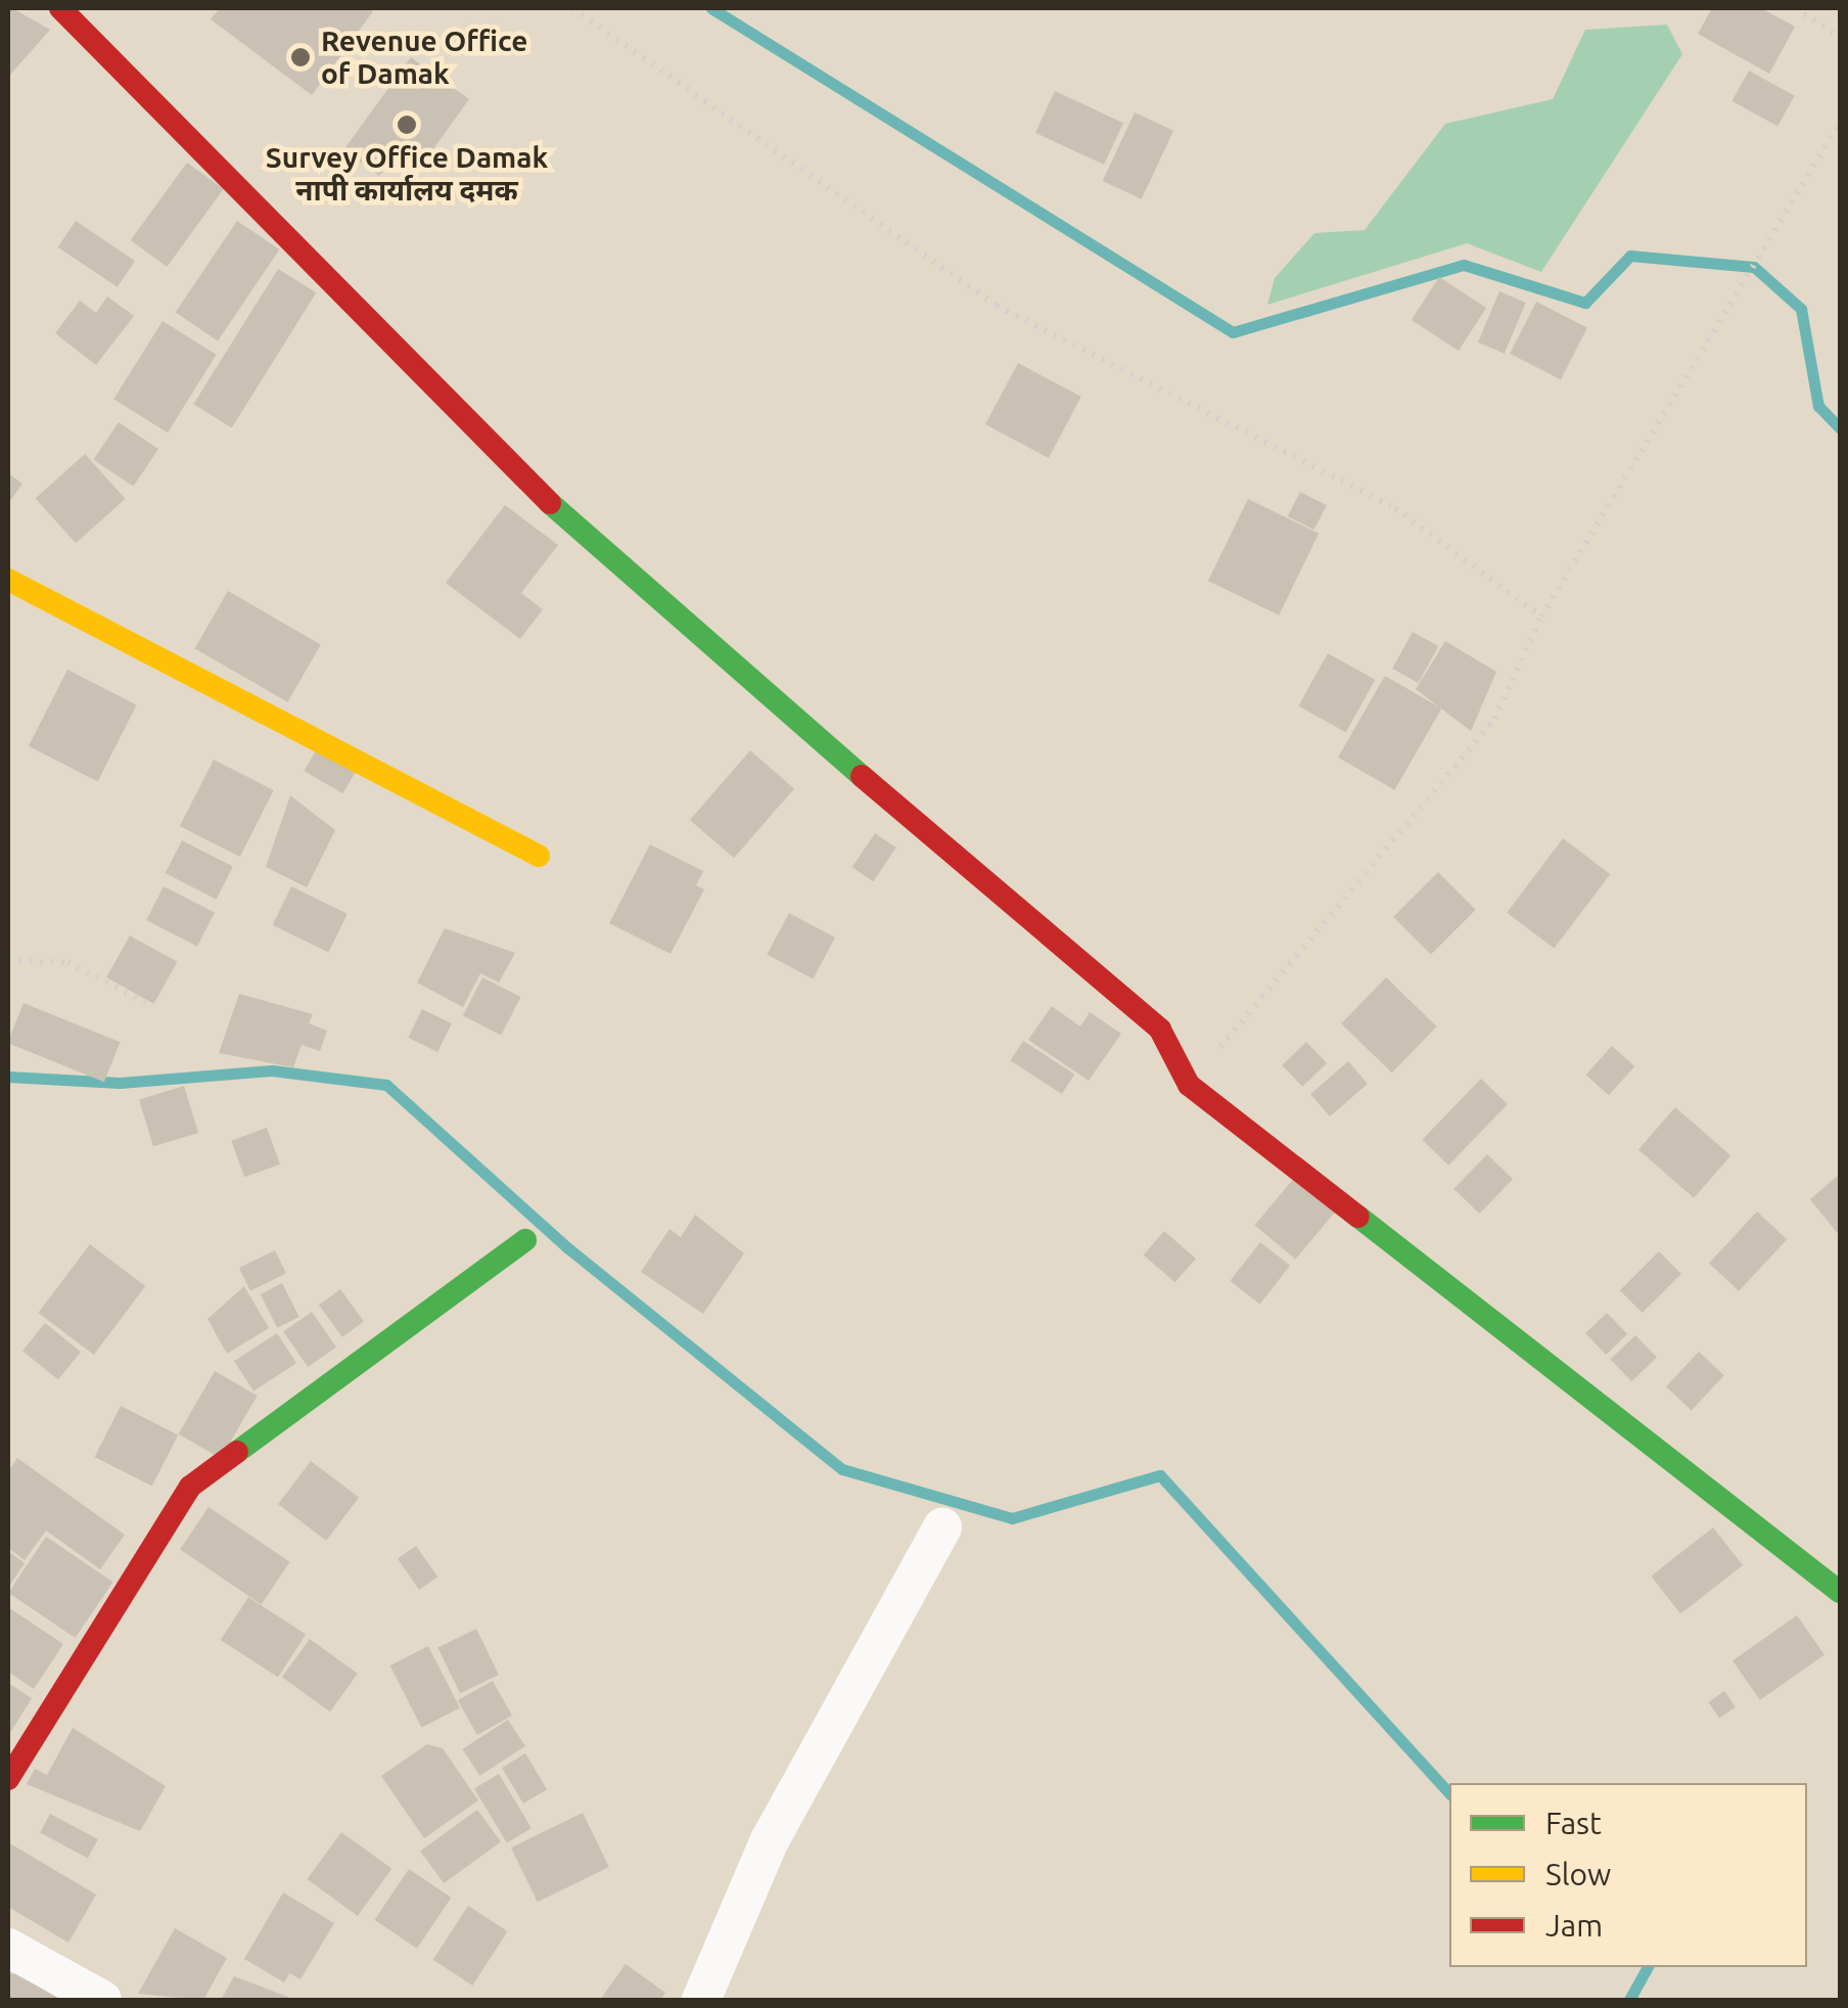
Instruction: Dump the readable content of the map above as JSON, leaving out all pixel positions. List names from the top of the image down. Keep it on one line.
{"places":["Revenue Office of Damak","Survey Office Damak नापी कार्यालय दमक"],"legend":["Fast","Slow","Jam"]}
